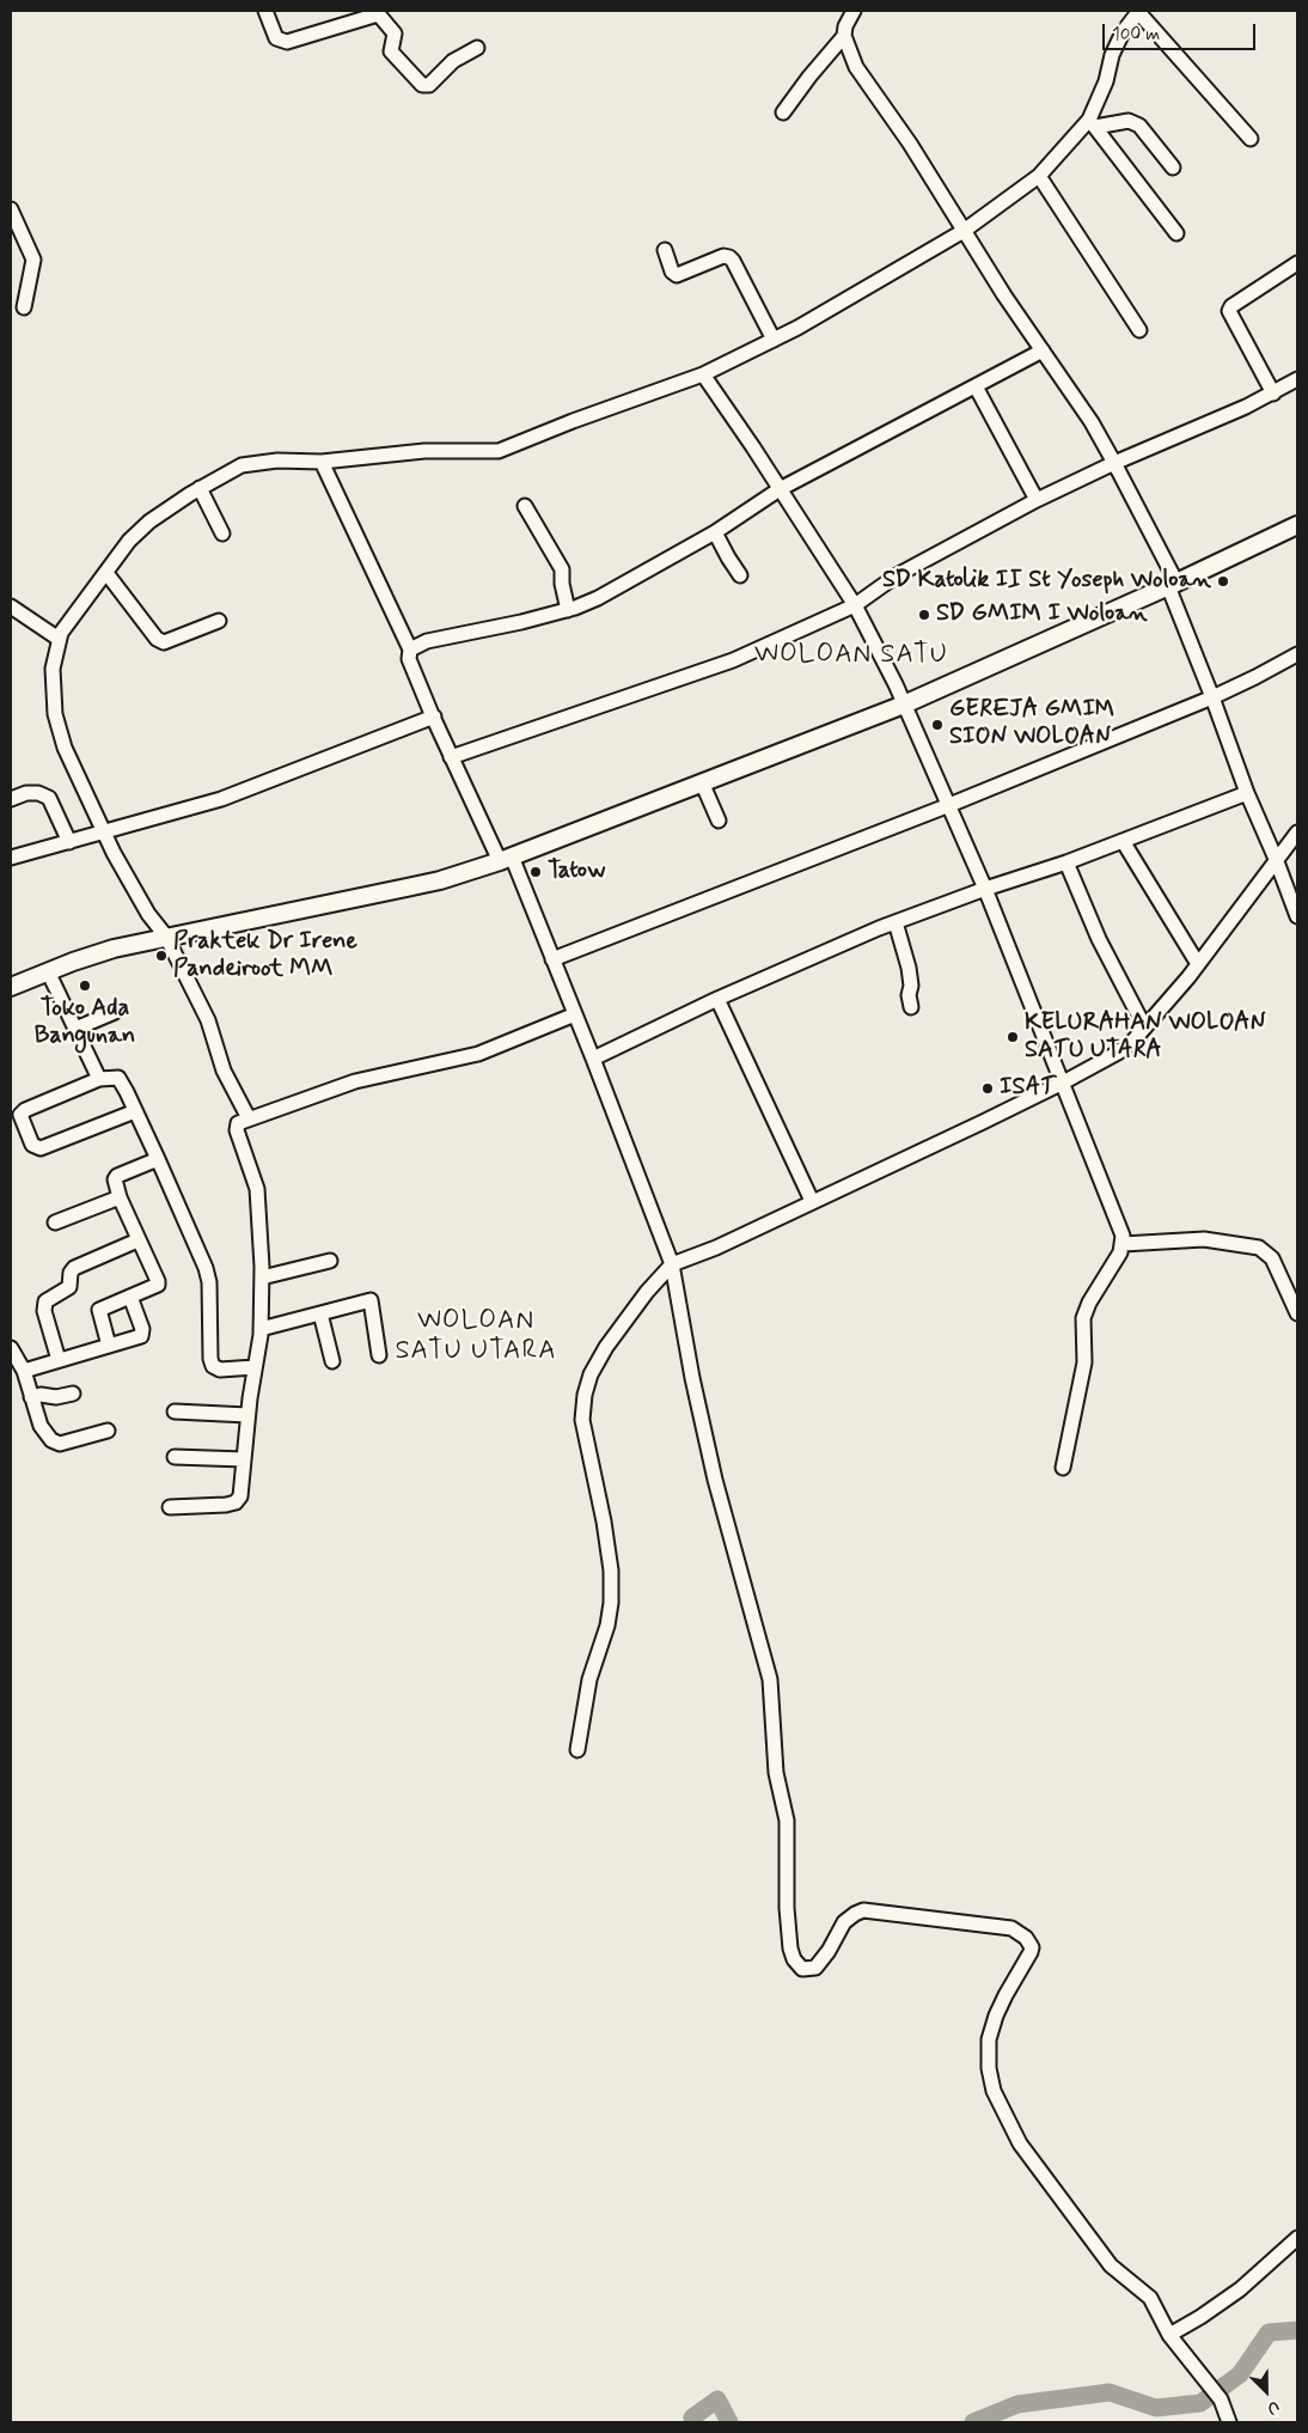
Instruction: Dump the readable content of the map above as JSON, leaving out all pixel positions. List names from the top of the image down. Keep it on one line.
{"districts":["WOLOAN SATU","WOLOAN SATU UTARA"],"places":["SD Katolik II St Yoseph Woloan","SD GMIM I Woloan","GEREJA GMIM SION WOLOAN","Tatow","Praktek Dr Irene Pandeiroot MM","Toko Ada Bangunan","KELURAHAN WOLOAN SATU UTARA","ISAT"],"scale_bar":"100 m","north":"bottom right"}
